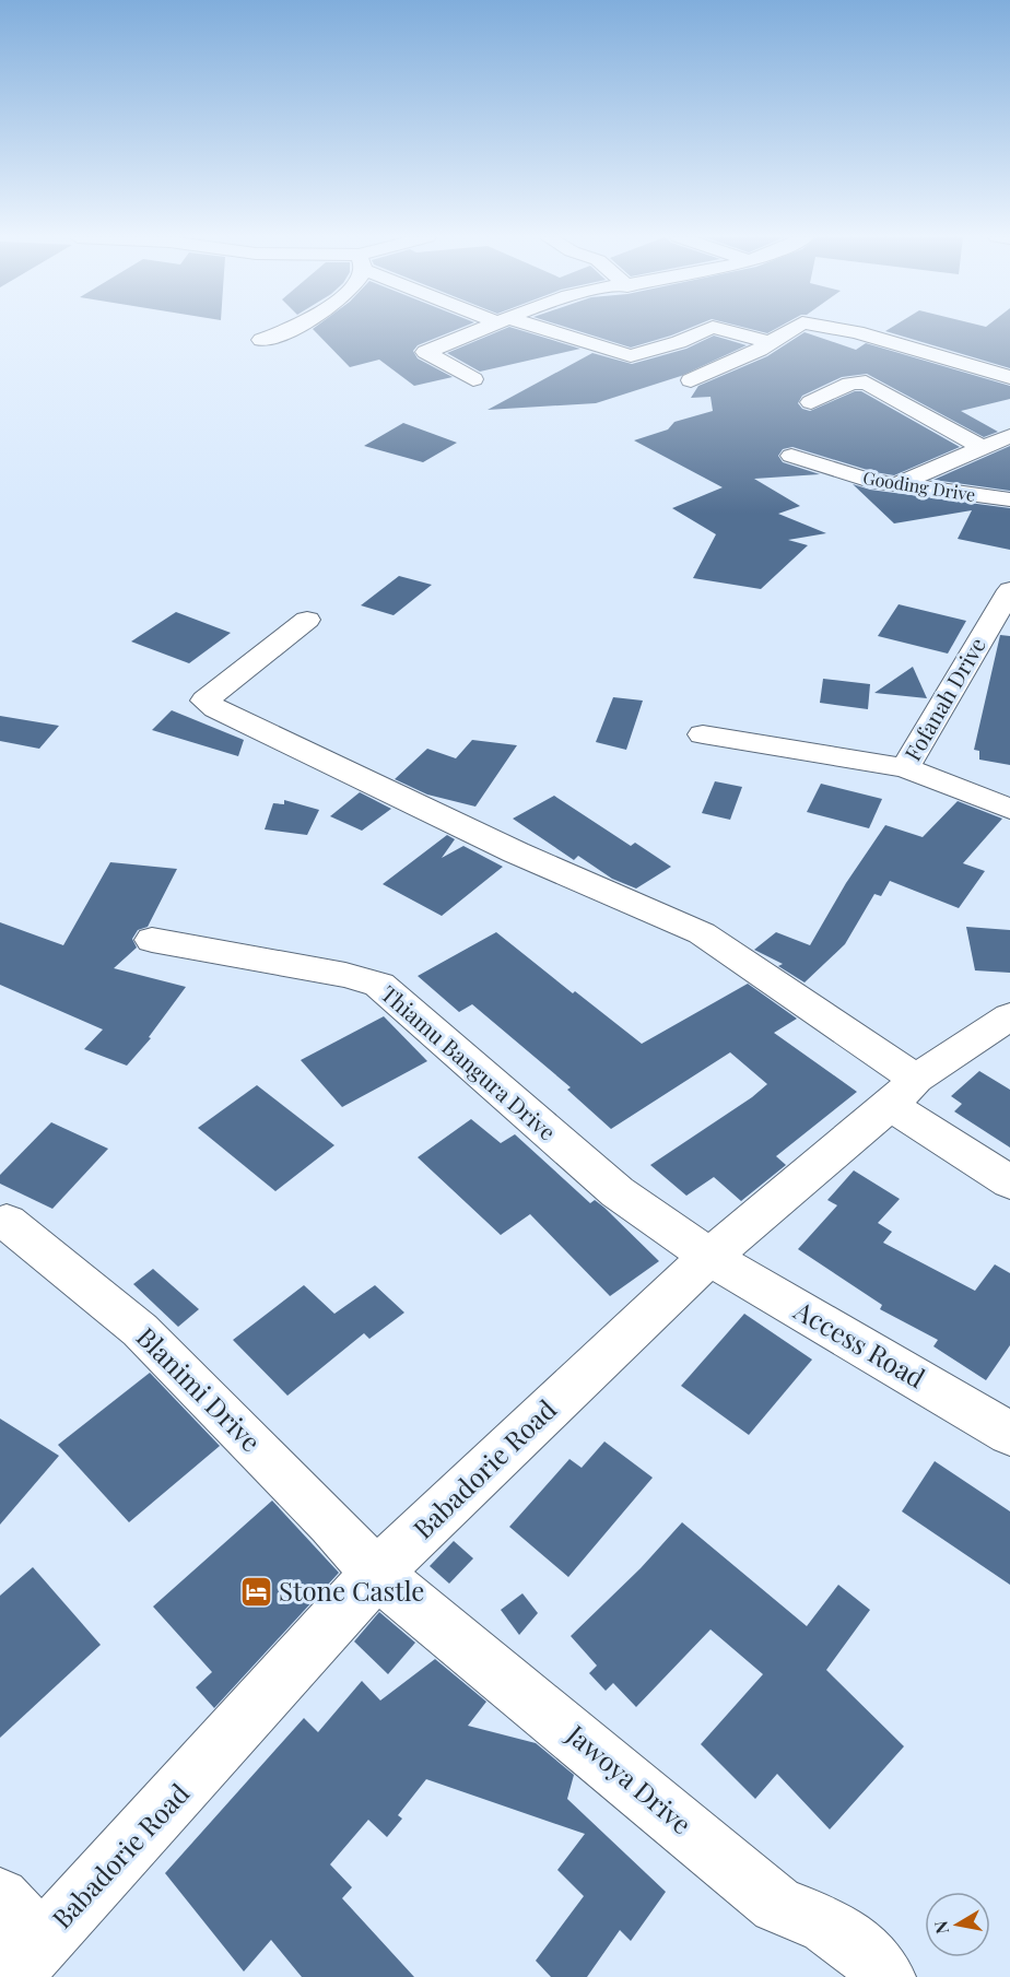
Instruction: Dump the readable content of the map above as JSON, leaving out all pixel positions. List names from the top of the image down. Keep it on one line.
{"streets":{"street":["Gooding Drive","Fofanah Drive","Thiamu Bangura Drive","Access Road","Blanimi Drive","Babadorie Road","Jawoya Drive"]},"crossings":[["Thiamu Bangura Drive","Access Road"],["Thiamu Bangura Drive","Babadorie Road"],["Access Road","Babadorie Road"],["Blanimi Drive","Babadorie Road"],["Blanimi Drive","Jawoya Drive"],["Babadorie Road","Jawoya Drive"]],"places":{"hotel":["Stone Castle"]},"north":"left"}
